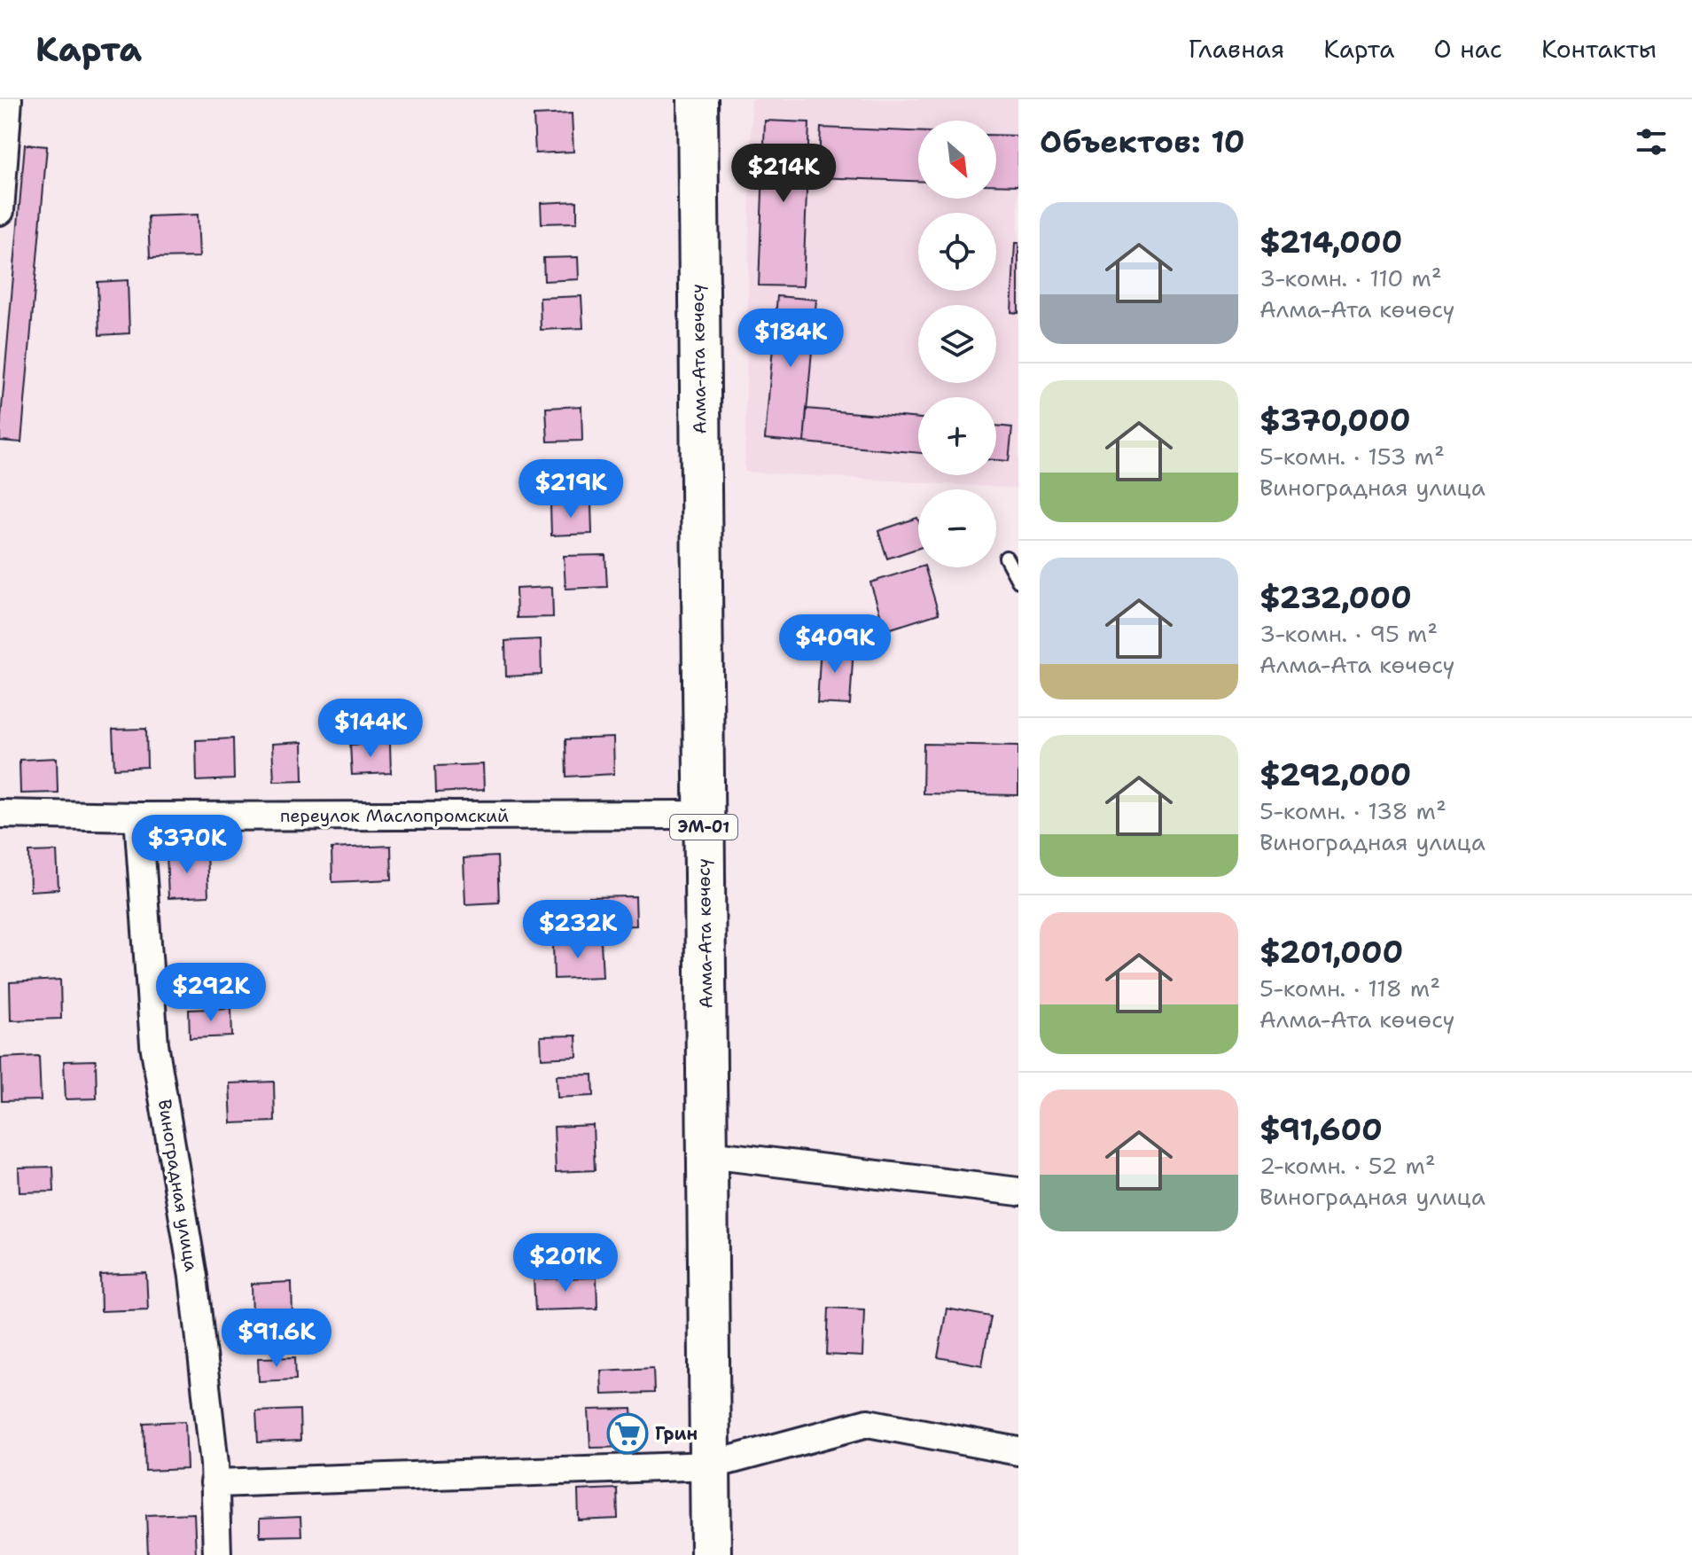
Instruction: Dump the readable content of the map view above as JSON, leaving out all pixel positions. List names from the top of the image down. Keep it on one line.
{"streets":{"highway":["Алма-Ата көчөсү","ЭМ-01"],"street":["переулок Маслопромский","Виноградная улица"]},"crossings":[["Алма-Ата көчөсү","переулок Маслопромский"],["переулок Маслопромский","Виноградная улица"]],"places":{"supermarket":["Грин"]},"north":"bottom right","page":{"header":"Карта","nav":["Главная","Карта","О нас","Контакты"],"heading":"Объектов: 10","map_buttons":["+","−"],"price":["$214K","$184K","$219K","$409K","$144K","$370K","$232K","$292K","$201K","$91.6K"],"list":[{"name":"$214,000","note":"3-комн. · 110 m² · Алма-Ата көчөсү"},{"name":"$370,000","note":"5-комн. · 153 m² · Виноградная улица"},{"name":"$232,000","note":"3-комн. · 95 m² · Алма-Ата көчөсү"},{"name":"$292,000","note":"5-комн. · 138 m² · Виноградная улица"},{"name":"$201,000","note":"5-комн. · 118 m² · Алма-Ата көчөсү"},{"name":"$91,600","note":"2-комн. · 52 m² · Виноградная улица"}]}}
